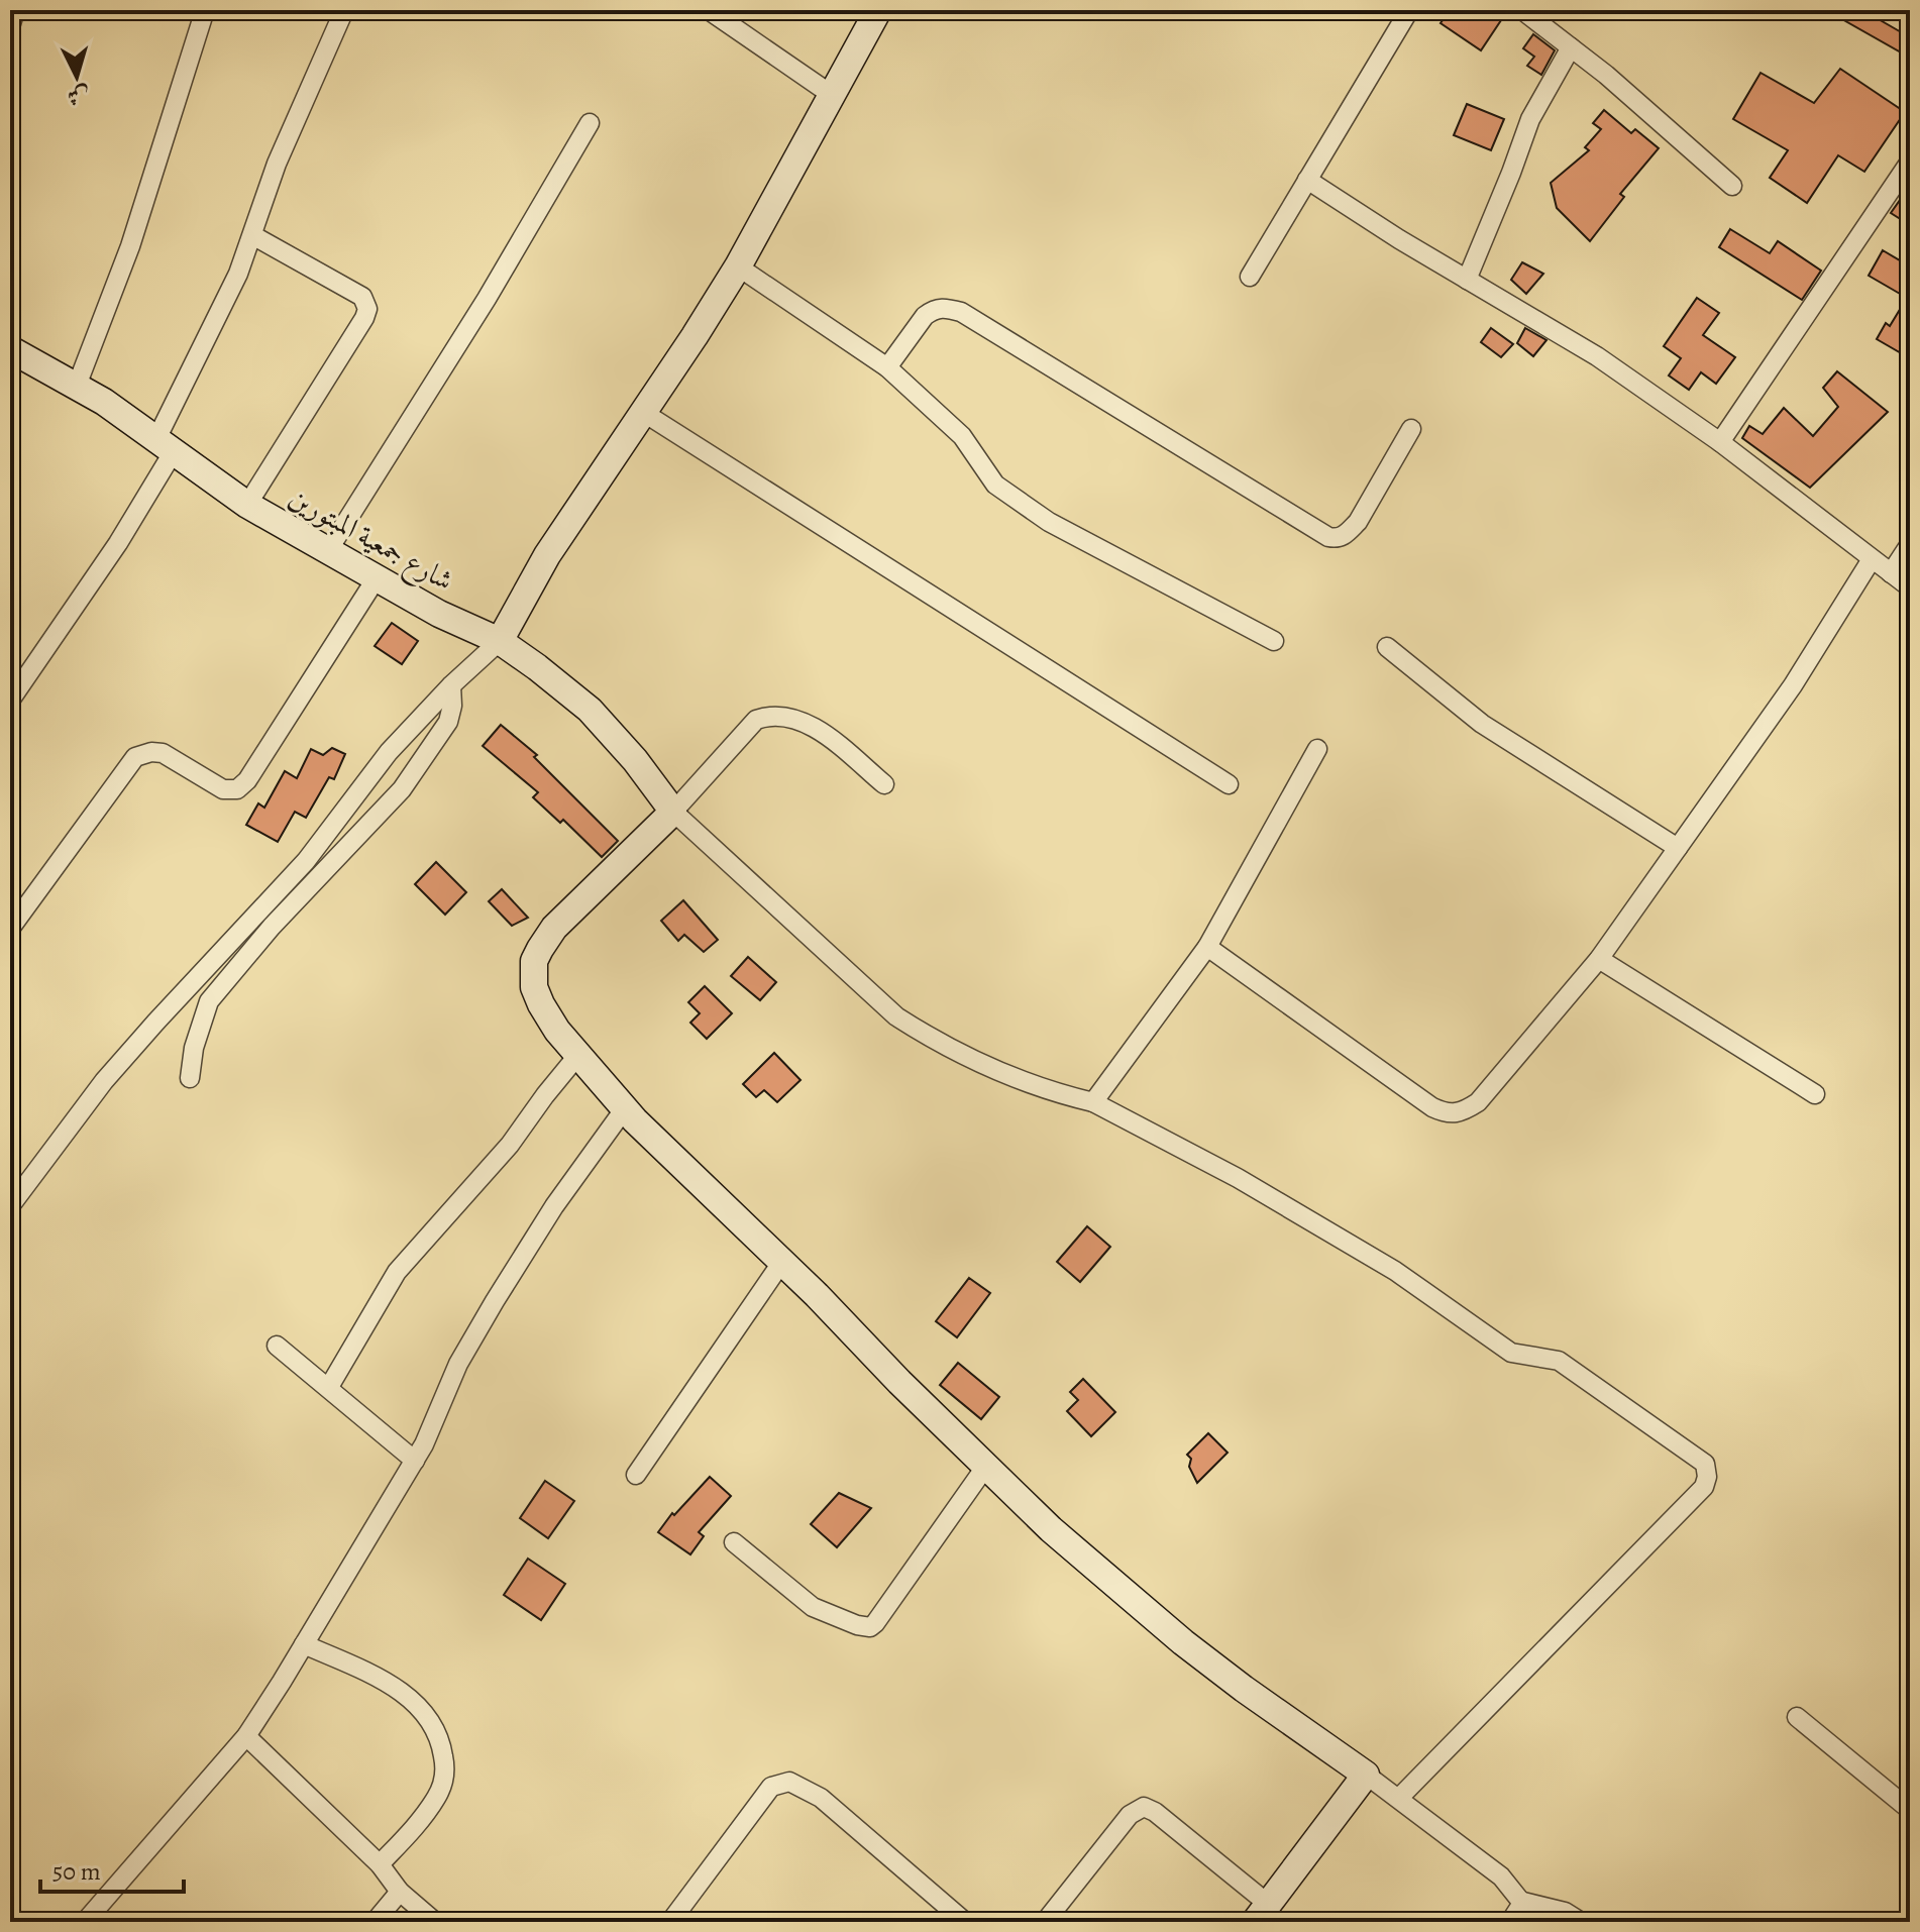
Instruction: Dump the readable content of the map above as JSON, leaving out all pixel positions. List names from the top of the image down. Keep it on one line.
{"streets":{"street":["شارع جمعية المبتورين"]},"scale_bar":"50 m","north":"bottom"}
